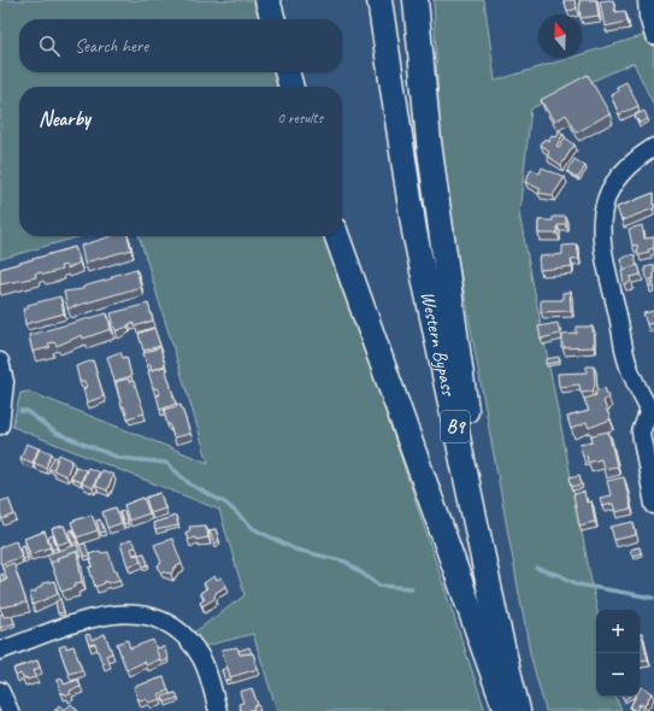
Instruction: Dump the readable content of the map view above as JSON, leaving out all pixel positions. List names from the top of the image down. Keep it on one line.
{"streets":{"highway":["Western Bypass","B9"]},"north":"top","page":{"search":"Search here","heading":["Nearby","0 results"],"map_buttons":["+","−"]}}
